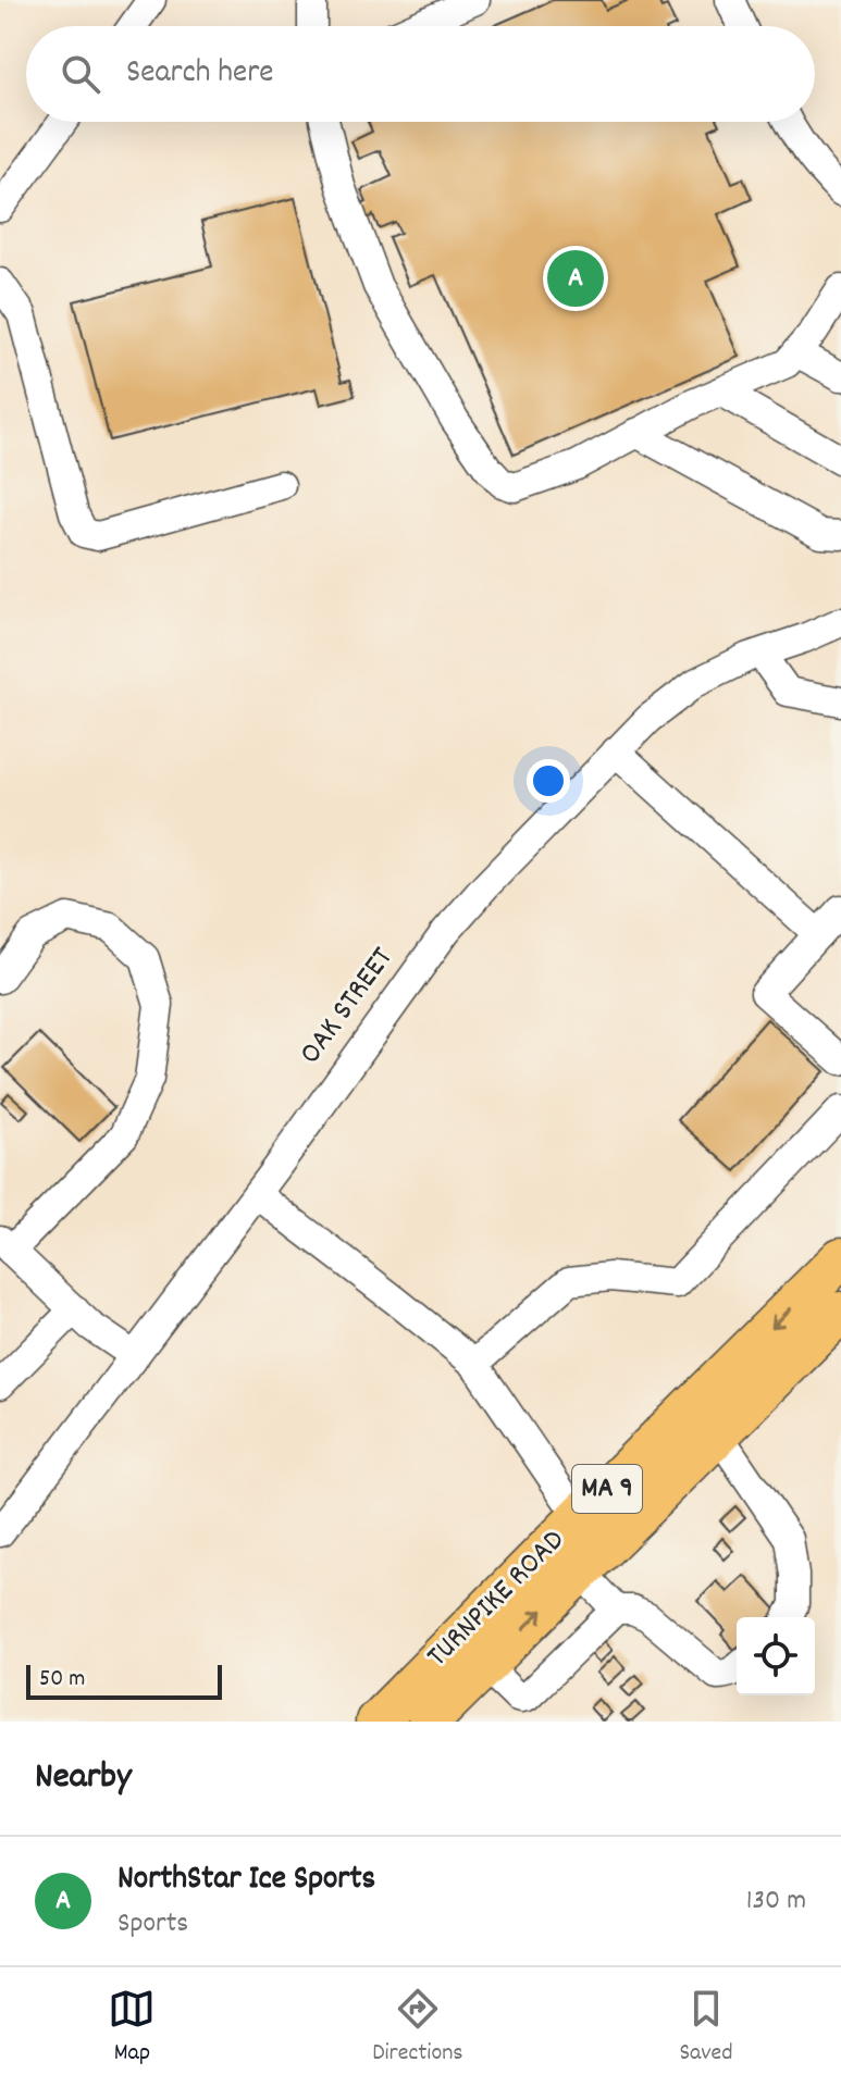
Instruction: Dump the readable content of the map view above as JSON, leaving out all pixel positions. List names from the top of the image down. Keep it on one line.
{"streets":{"highway":["MA 9","TURNPIKE ROAD"],"street":["OAK STREET"]},"scale_bar":"50 m","page":{"search":"Search here","pins":"A","scale":"50 m","heading":"Nearby","list":[{"mark":"A","name":"NorthStar Ice Sports","note":"Sports","value":"130 m"}],"nav":["Map","Directions","Saved"]}}
